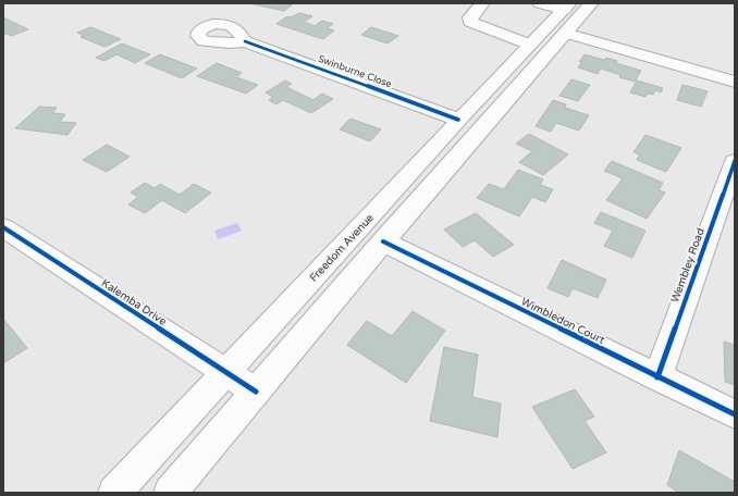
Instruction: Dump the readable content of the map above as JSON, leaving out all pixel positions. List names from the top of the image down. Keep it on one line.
{"streets":{"main road":["Swinburne Close","Freedom Avenue","Wembley Road","Kalemba Drive","Wimbledon Court"]},"crossings":[["Swinburne Close","Freedom Avenue"],["Freedom Avenue","Kalemba Drive"],["Freedom Avenue","Wimbledon Court"],["Wembley Road","Wimbledon Court"]]}
